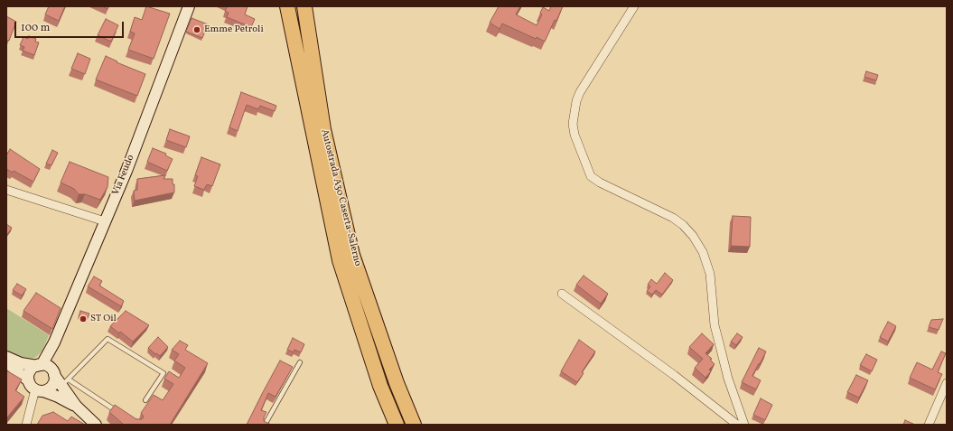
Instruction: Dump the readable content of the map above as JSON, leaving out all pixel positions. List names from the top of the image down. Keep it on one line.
{"streets":{"highway":["Autostrada A30 Caserta-Salerno"],"street":["Via Feudo"]},"places":["Emme Petroli","ST Oil"],"scale_bar":"100 m"}
